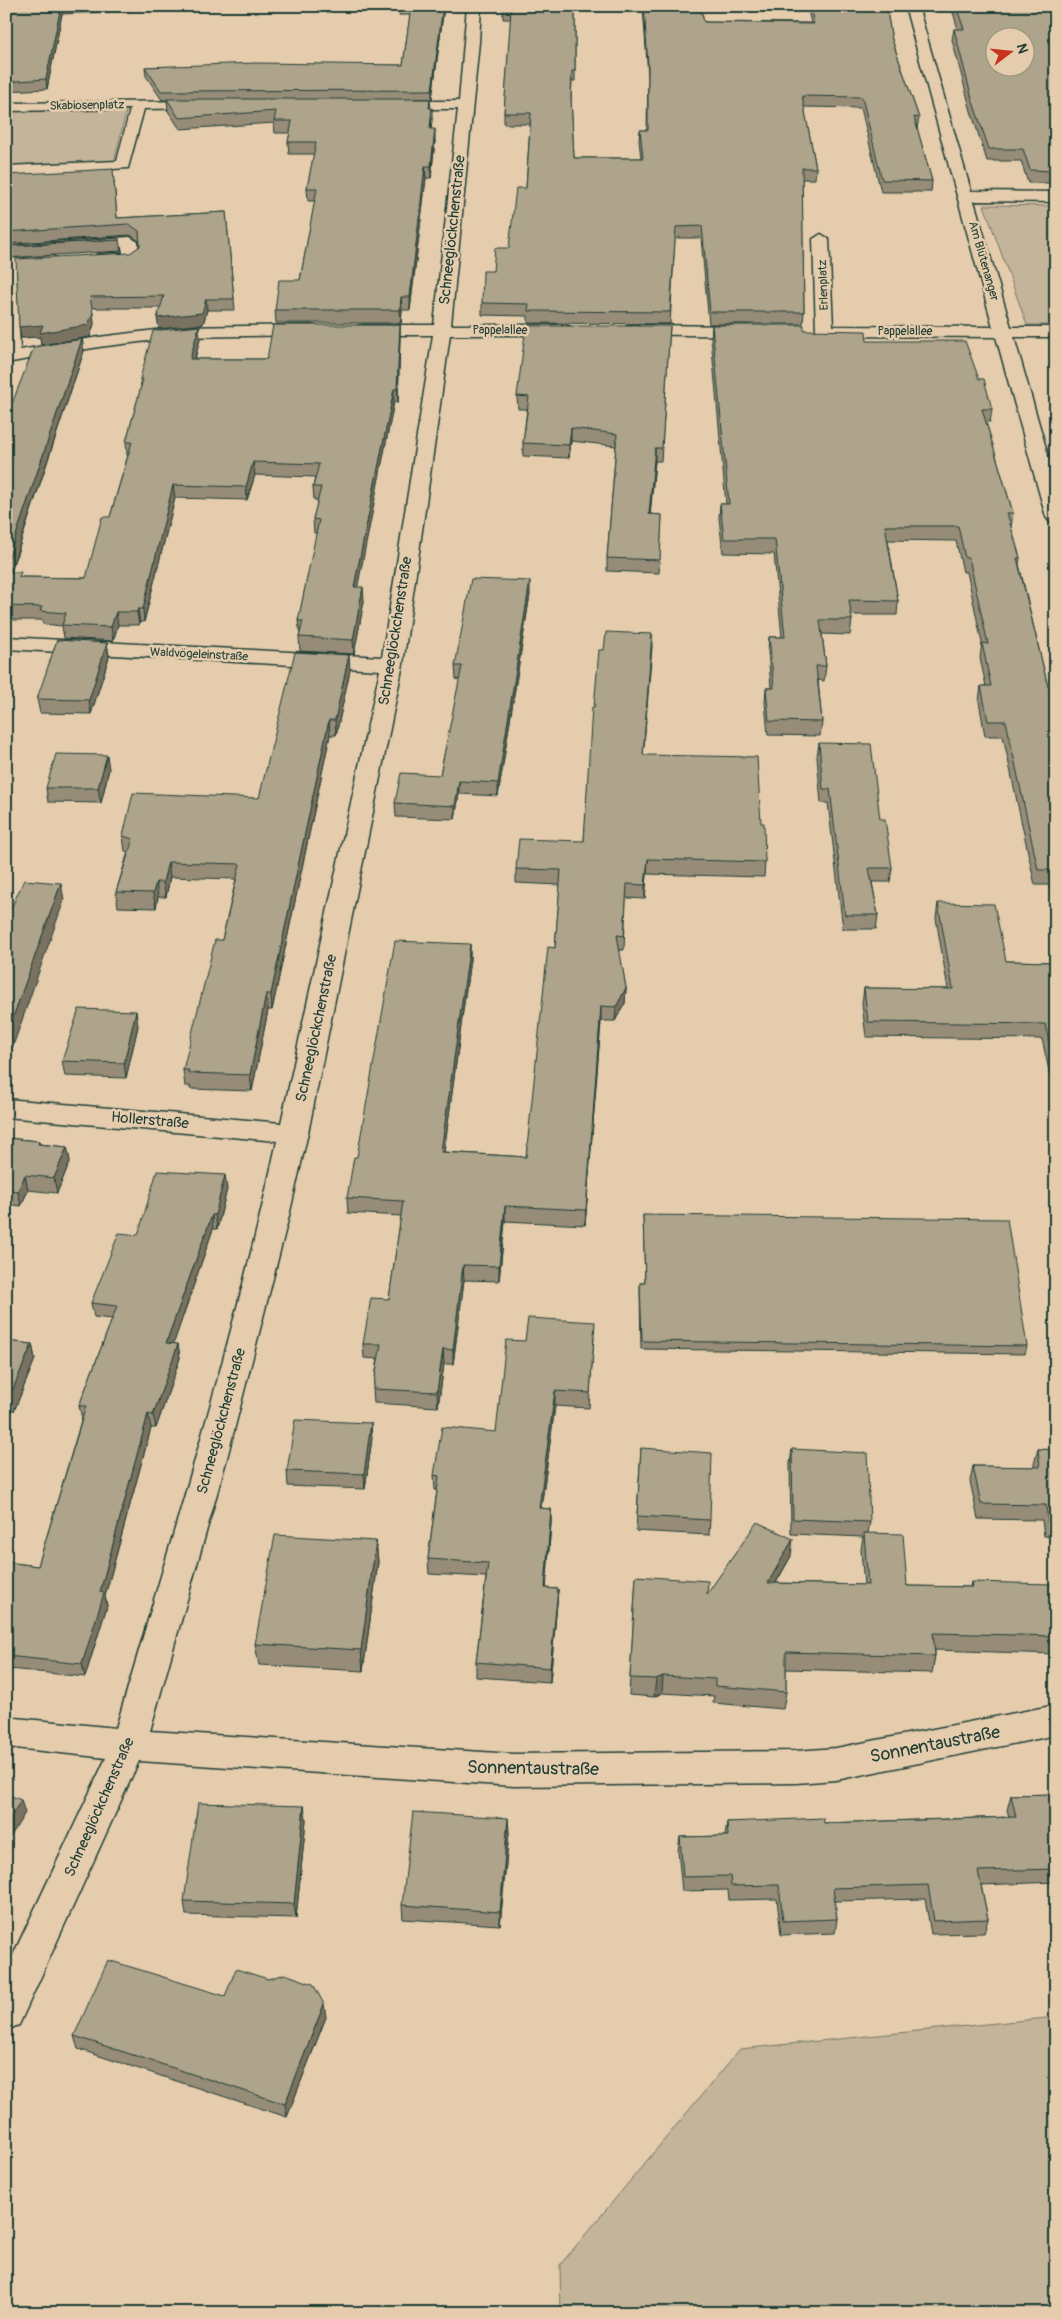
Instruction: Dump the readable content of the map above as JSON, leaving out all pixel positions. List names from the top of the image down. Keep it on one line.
{"streets":{"street":["Skabiosenplatz","Schneeglöckchenstraße","Am Blütenanger","Erlenplatz","Pappelallee","Waldvögeleinstraße","Hollerstraße","Sonnentaustraße"]},"crossings":[["Schneeglöckchenstraße","Pappelallee"],["Schneeglöckchenstraße","Waldvögeleinstraße"],["Schneeglöckchenstraße","Hollerstraße"],["Schneeglöckchenstraße","Sonnentaustraße"],["Am Blütenanger","Pappelallee"],["Erlenplatz","Pappelallee"]],"north":"right"}
